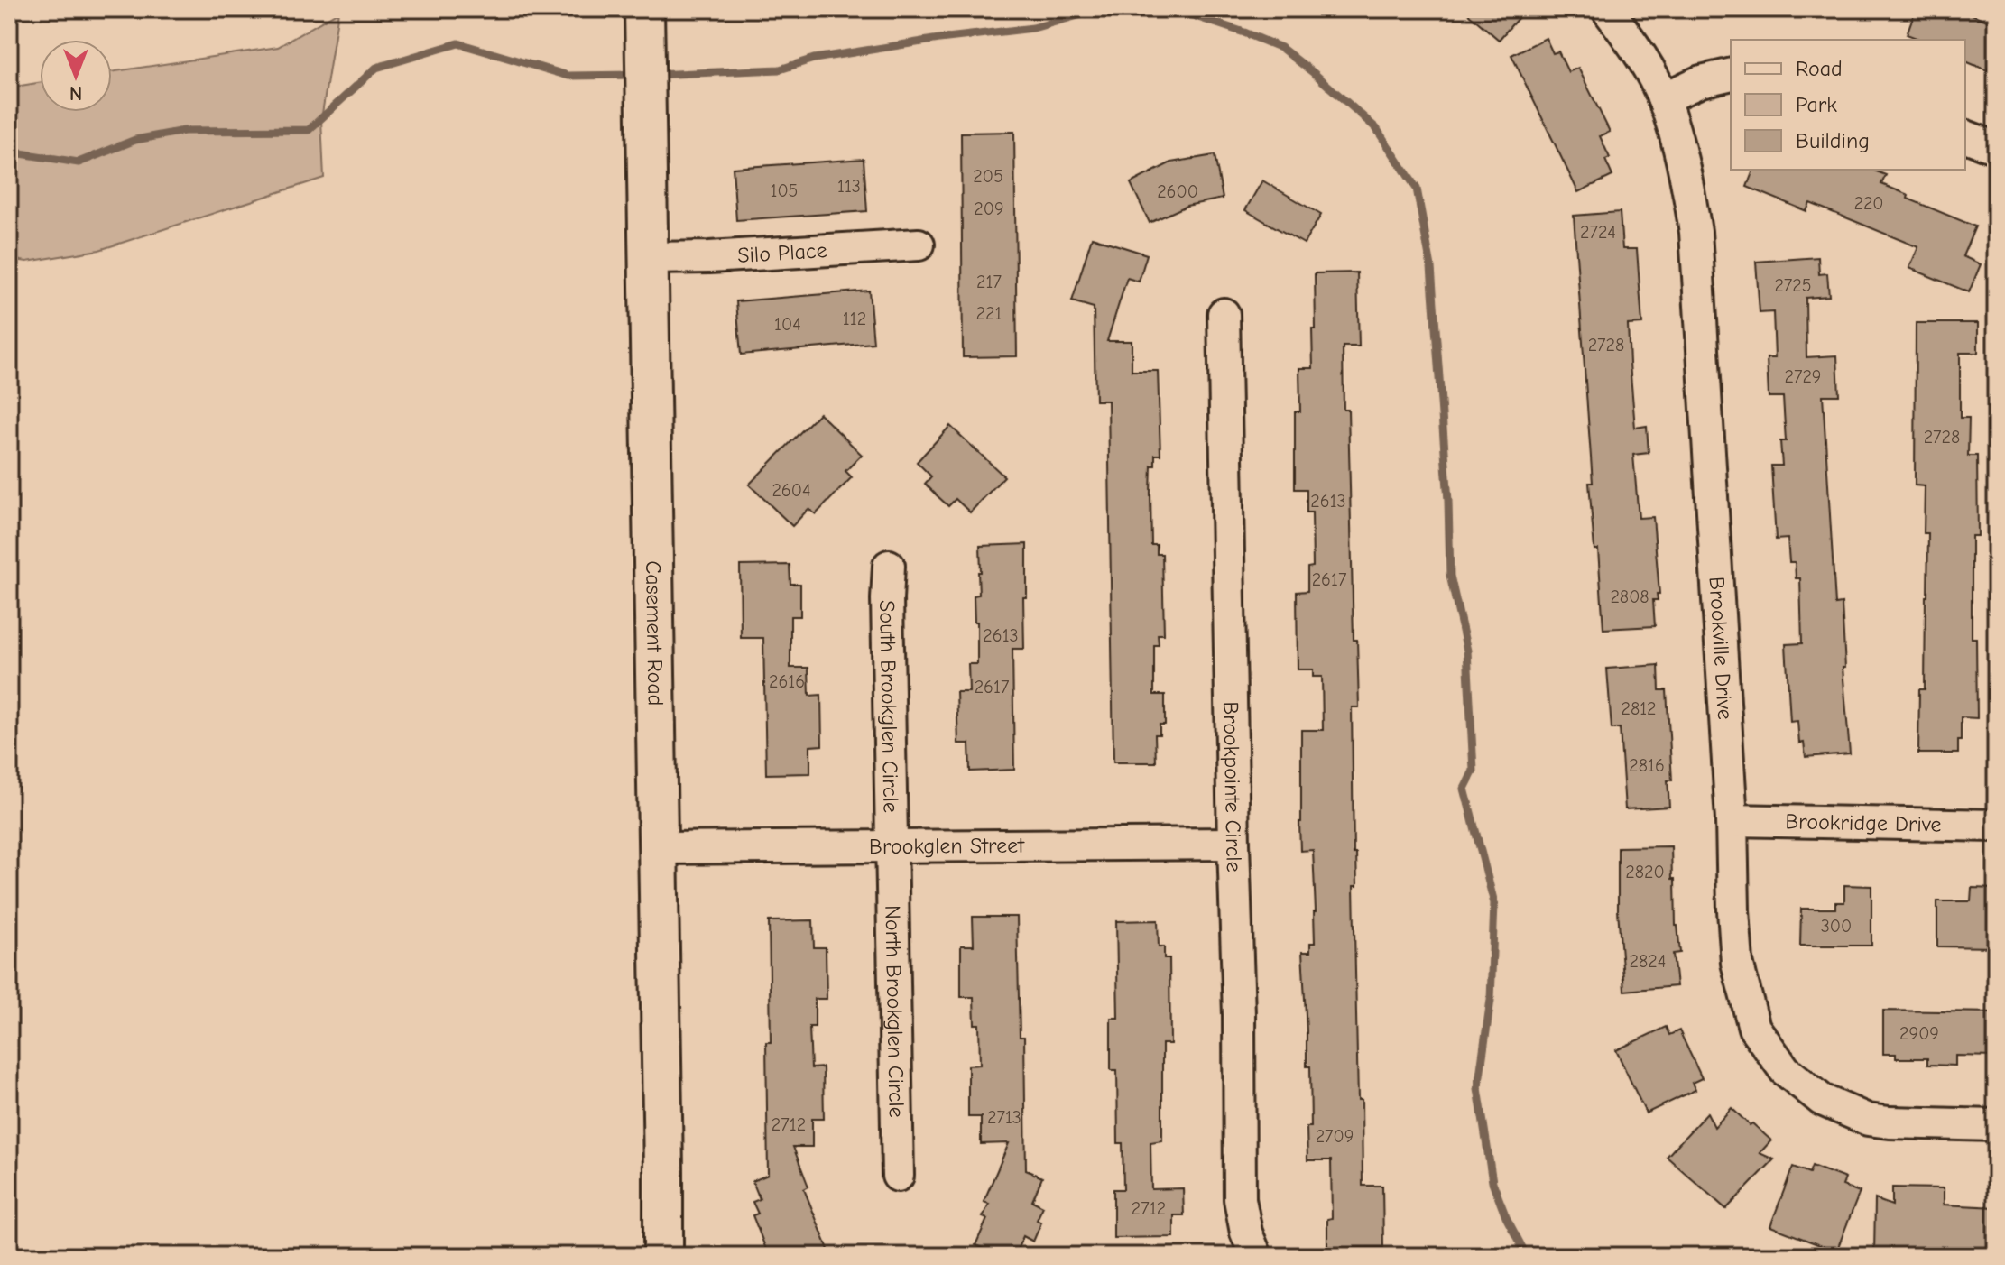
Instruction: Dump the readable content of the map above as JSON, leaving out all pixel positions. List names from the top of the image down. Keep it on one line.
{"streets":{"street":["Silo Place","Casement Road","Brookville Drive","South Brookglen Circle","Brookpointe Circle","Brookridge Drive","Brookglen Street","North Brookglen Circle"]},"crossings":[["Silo Place","Casement Road"],["Casement Road","Brookglen Street"],["Brookville Drive","Brookridge Drive"],["South Brookglen Circle","Brookglen Street"],["South Brookglen Circle","North Brookglen Circle"],["Brookpointe Circle","Brookglen Street"],["Brookglen Street","North Brookglen Circle"]],"house_numbers":["205","113","105","2600","220","209","2724","217","2725","221","112","104","2728","2729","2728","2604","2613","2617","2808","2613","2616","2617","2812","2816","2820","300","2824","2909","2713","2712","2709","2712"],"legend":["Road","Park","Building"],"north":"bottom"}
